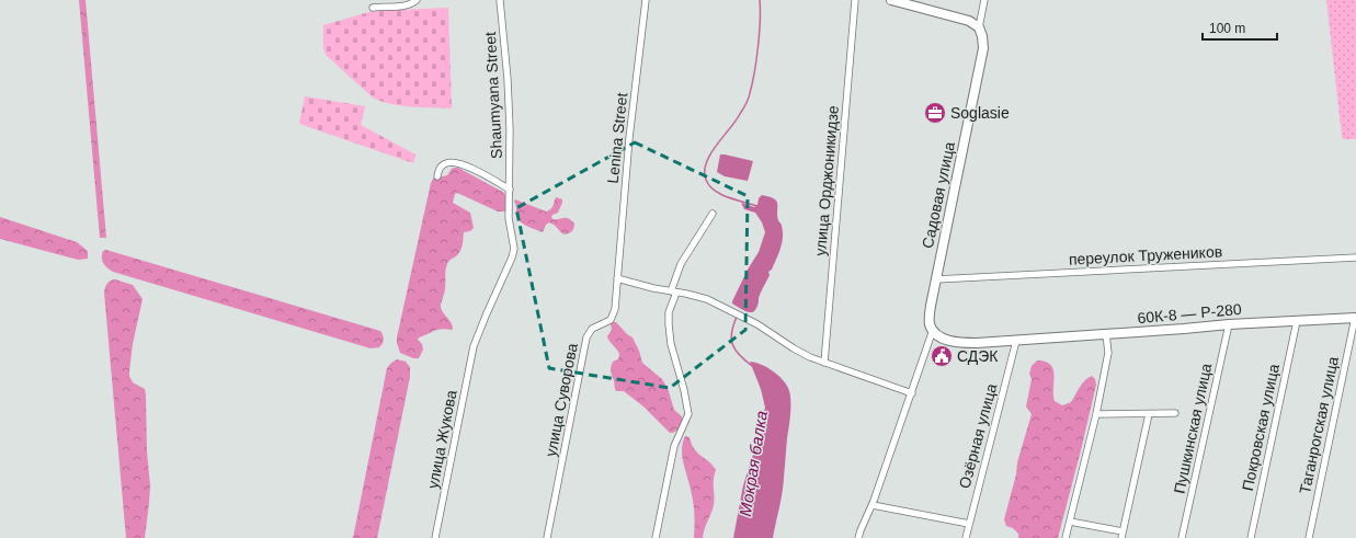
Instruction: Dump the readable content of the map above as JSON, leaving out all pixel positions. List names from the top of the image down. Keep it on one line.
{"streets":{"street":["Shaumyana Street","Lenina Street","улица Орджоникидзе","Садовая улица","переулок Тружеников","60К-8 — Р-280","улица Суворова","Таганрогская улица","Покровская улица","Пушкинская улица","Озёрная улица","улица Жукова"]},"crossings":[["Shaumyana Street","улица Жукова"],["Lenina Street","улица Суворова"],["Садовая улица","переулок Тружеников"],["Садовая улица","60К-8 — Р-280"],["60К-8 — Р-280","Таганрогская улица"],["60К-8 — Р-280","Покровская улица"],["60К-8 — Р-280","Пушкинская улица"],["60К-8 — Р-280","Озёрная улица"]],"water":["Мокрая балка"],"places":{"office":["Soglasie"],"public building":["СДЭК"]},"scale_bar":"100 m"}
